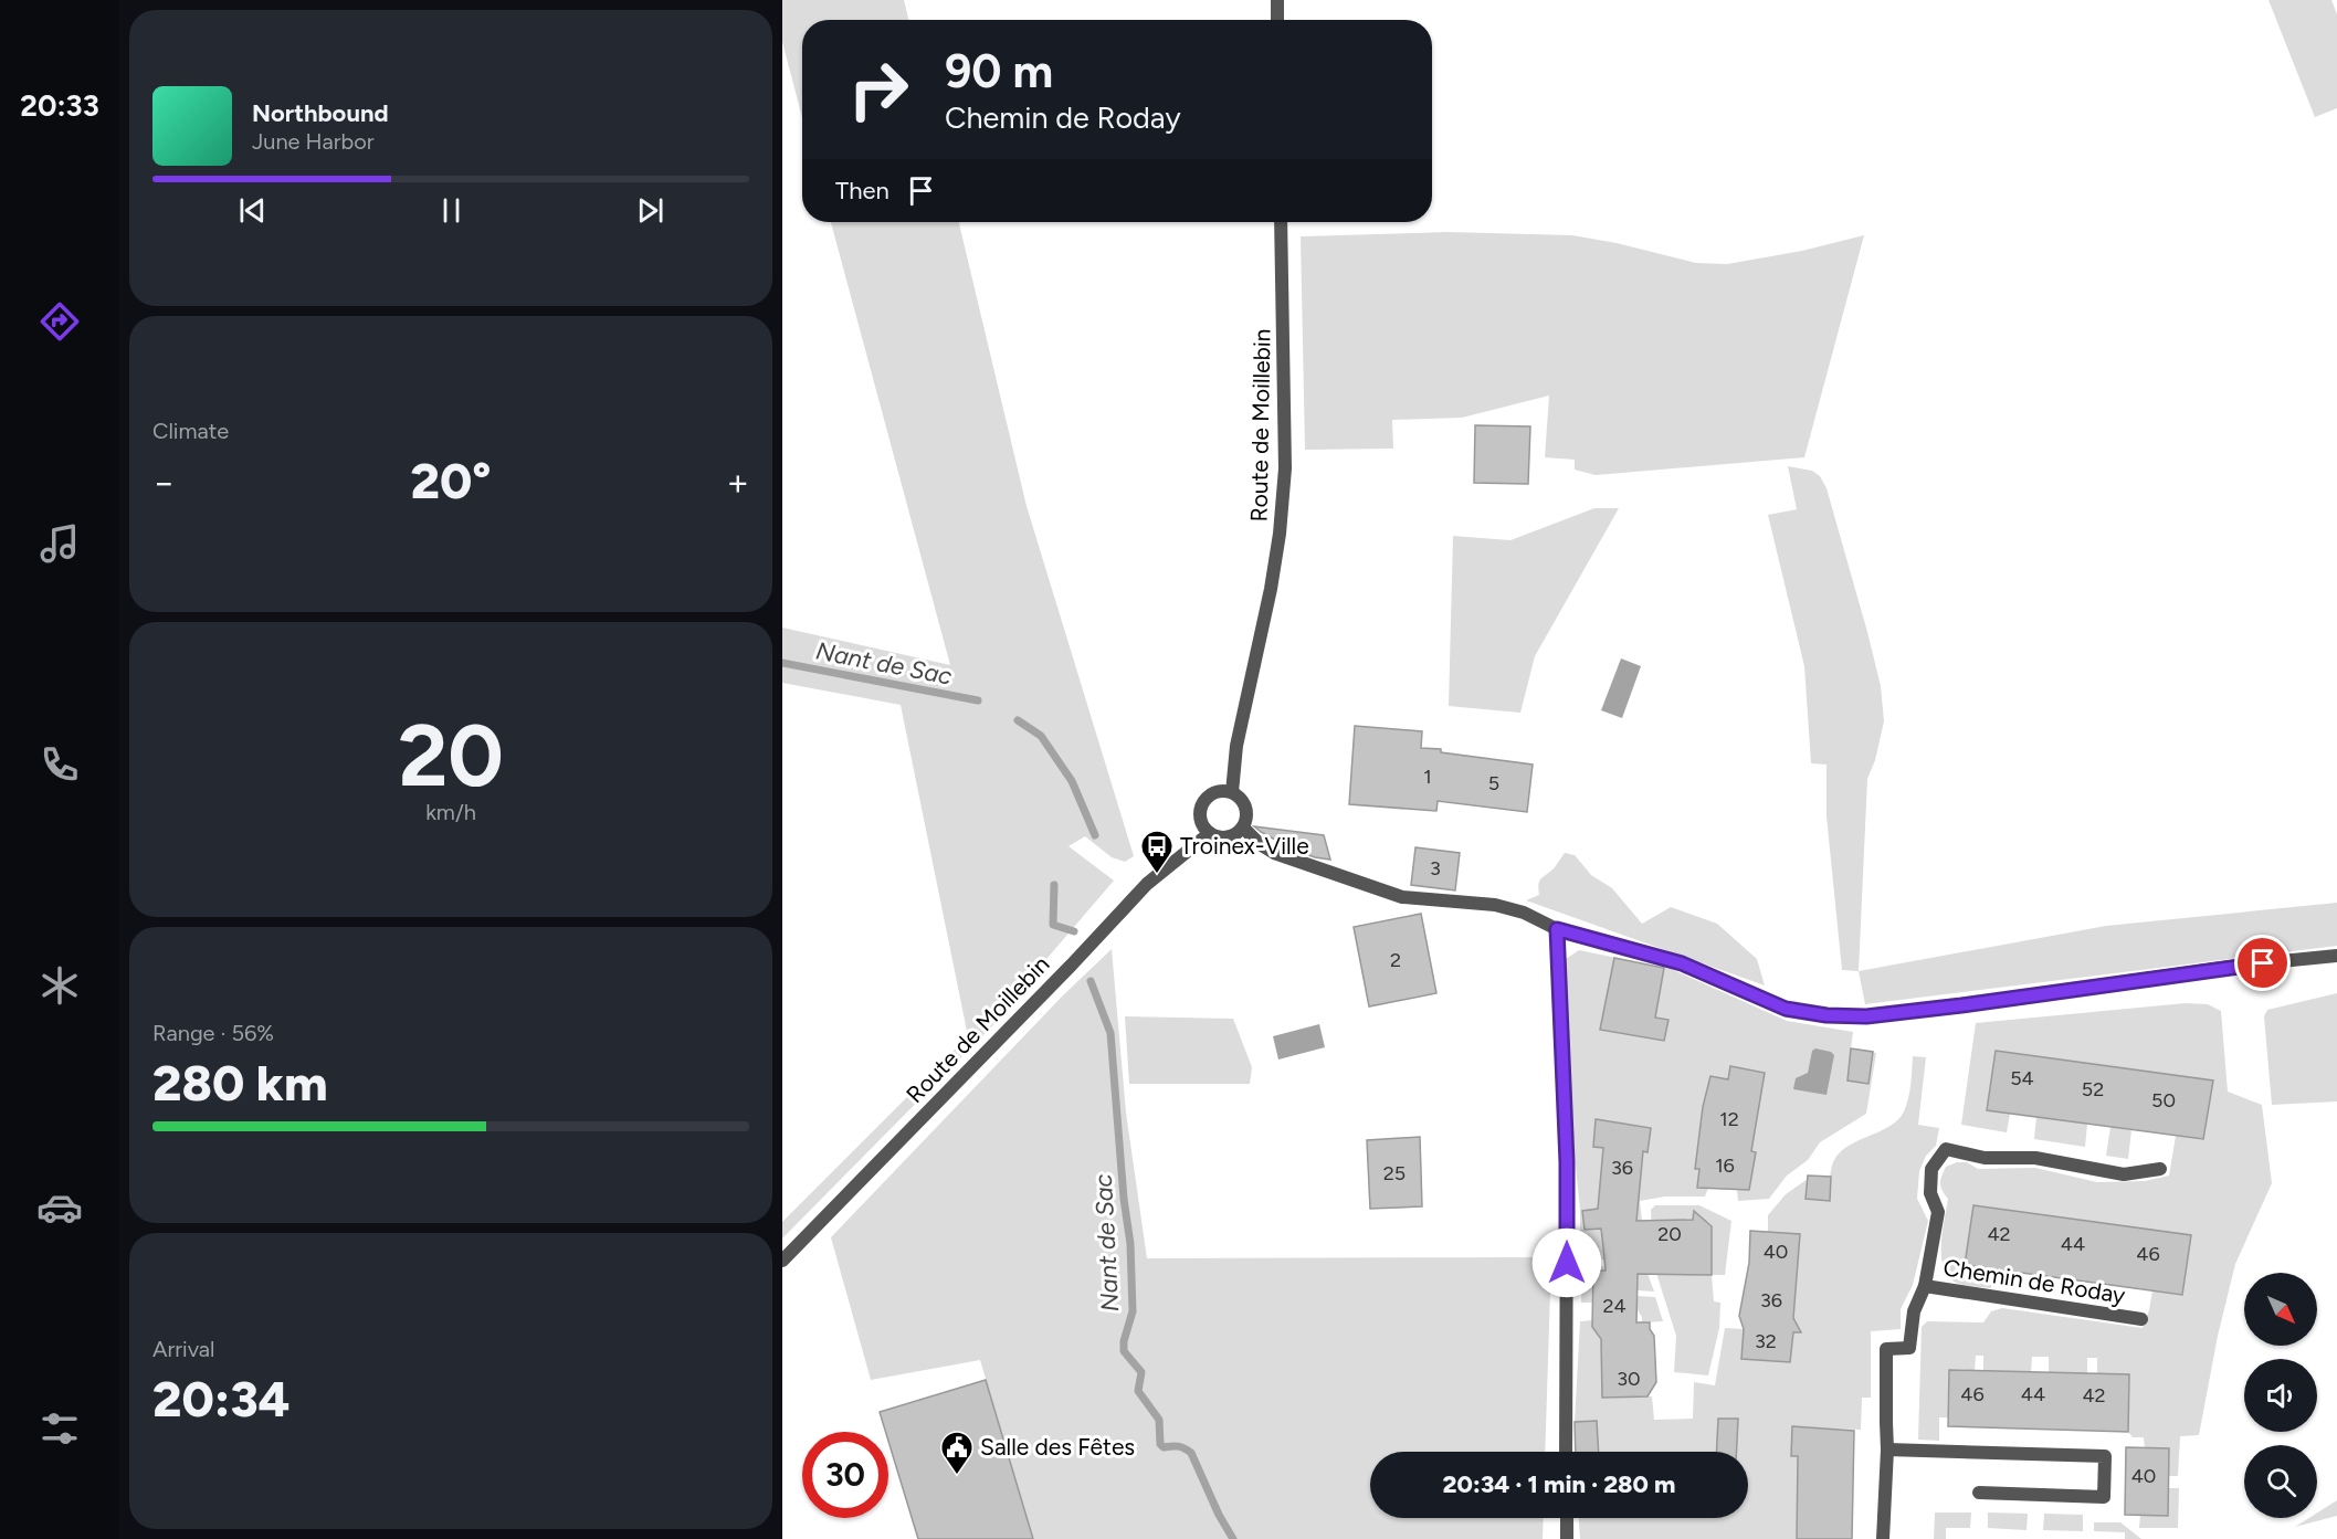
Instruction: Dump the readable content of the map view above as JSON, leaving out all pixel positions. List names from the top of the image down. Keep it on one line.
{"streets":{"street":["Route de Moillebin","Chemin de Roday"]},"water":["Nant de Sac"],"places":{"bus stop":["Troinex-Ville"],"public building":["Salle des Fêtes"]},"house_numbers":["1","5","3","2","54","52","50","12","16","36","25","20","42","44","40","46","36","24","32","30","46","44","42","40"],"north":"bottom right","page":{"tabs":"20:33","turn":["90 m","Chemin de Roday"],"song":["Northbound","June Harbor"],"then":"Then","tile":["Climate",["20","km/h"],["Range · 56%","280 km"],["Arrival","20:34"]],"heat":["−","20°","+"],"limit":"30","trip":"20:34 · 1 min · 280 m"}}
